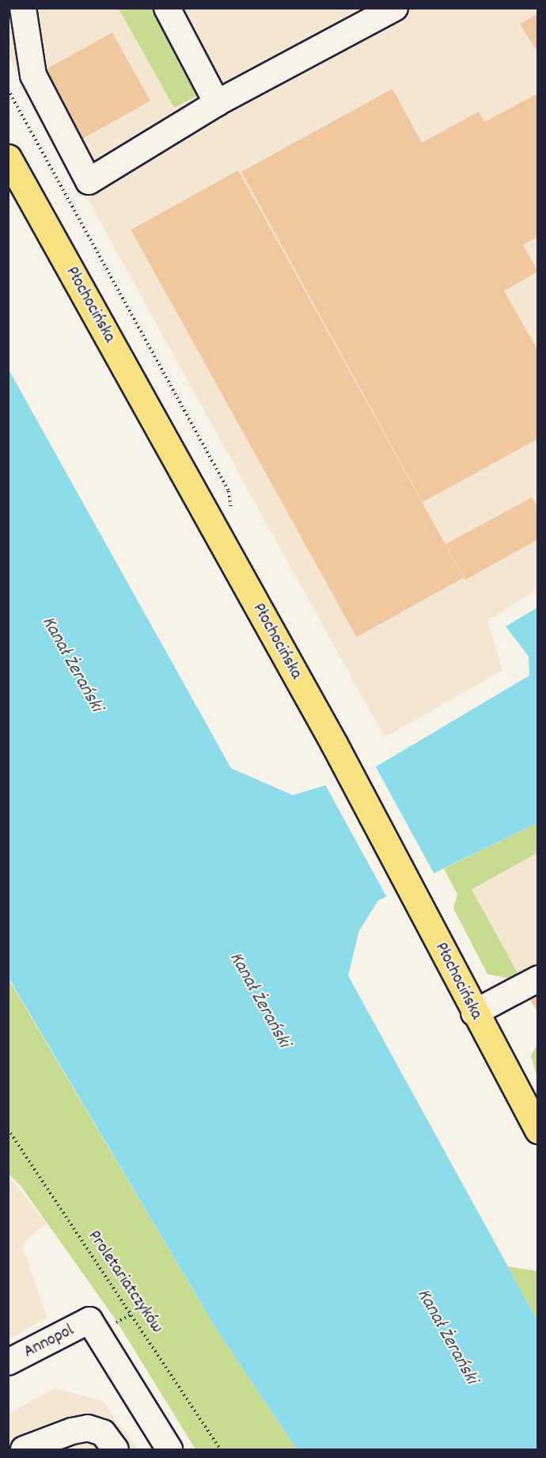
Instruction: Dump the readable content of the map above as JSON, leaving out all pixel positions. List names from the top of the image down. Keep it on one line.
{"streets":{"main road":["Płochocińska"],"street":["Annopol"],"path":["Proletariatczyków"]},"water":["Kanał Żerański"]}
